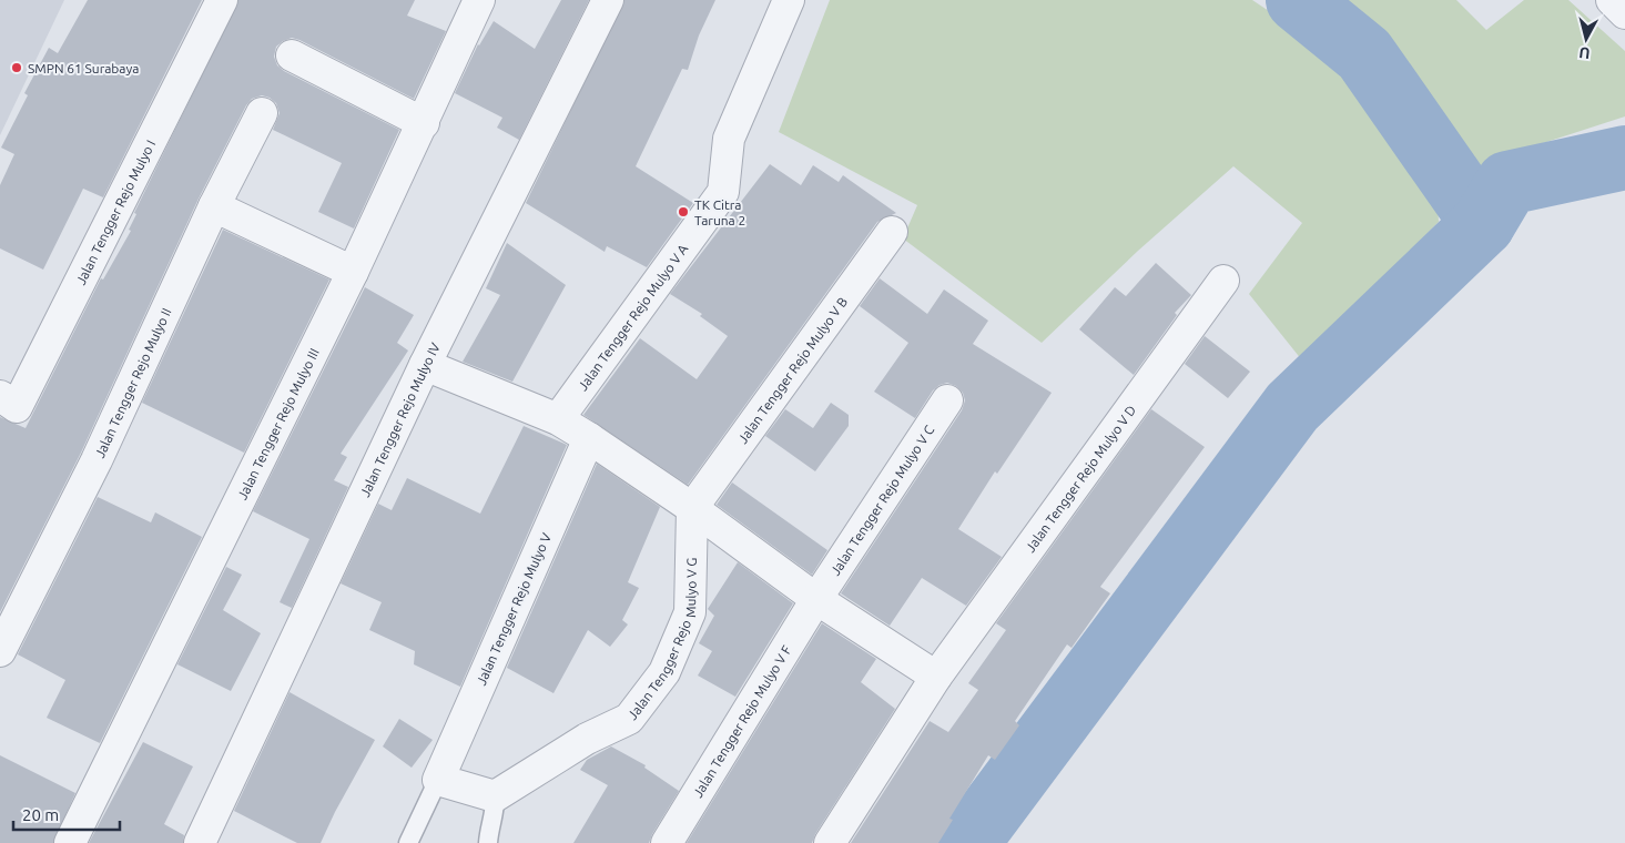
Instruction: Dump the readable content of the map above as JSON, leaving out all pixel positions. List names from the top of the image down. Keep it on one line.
{"streets":{"street":["Jalan Tengger Rejo Mulyo I","Jalan Tengger Rejo Mulyo V A","Jalan Tengger Rejo Mulyo V B","Jalan Tengger Rejo Mulyo II","Jalan Tengger Rejo Mulyo IV","Jalan Tengger Rejo Mulyo III","Jalan Tengger Rejo Mulyo V D","Jalan Tengger Rejo Mulyo V C","Jalan Tengger Rejo Mulyo V","Jalan Tengger Rejo Mulyo V G","Jalan Tengger Rejo Mulyo V F"]},"crossings":[["Jalan Tengger Rejo Mulyo V B","Jalan Tengger Rejo Mulyo V G"],["Jalan Tengger Rejo Mulyo V C","Jalan Tengger Rejo Mulyo V F"]],"places":["SMPN 61 Surabaya","TK Citra Taruna 2"],"scale_bar":"20 m","north":"bottom"}
